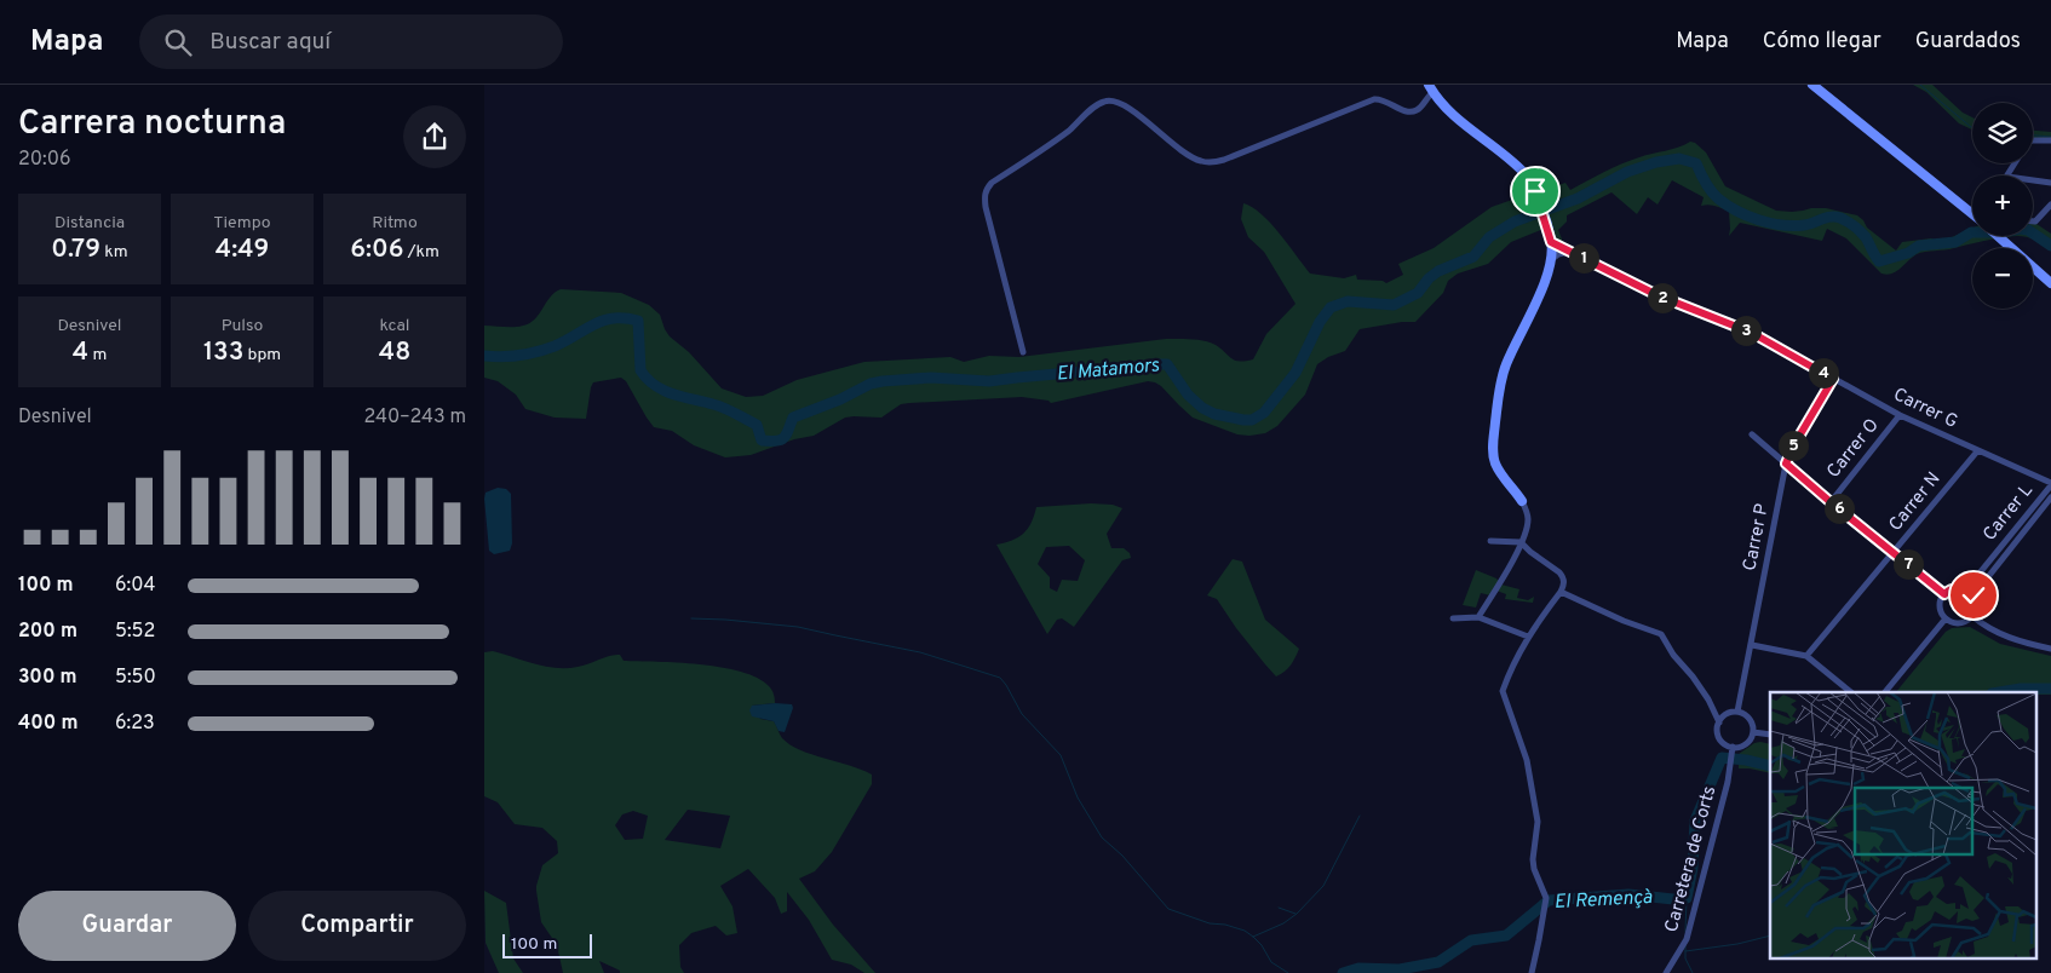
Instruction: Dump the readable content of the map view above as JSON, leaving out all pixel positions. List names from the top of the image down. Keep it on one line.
{"streets":{"street":["Carrer G","Carrer O","Carrer N","Carrer L","Carrer P","Carretera de Corts"]},"crossings":[["Carrer G","Carrer O"],["Carrer G","Carrer N"],["Carrer G","Carrer L"],["Carrer G","Carrer P"],["Carrer P","Carretera de Corts"]],"water":["El Matamors","El Remençà"],"scale_bar":"100 m","page":{"header":"Mapa","search":"Buscar aquí","nav":["Mapa","Cómo llegar","Guardados"],"heading":["Carrera nocturna","20:06"],"map_buttons":["+","−"],"stats":[["Distancia","0.79 km"],["Tiempo","4:49"],["Ritmo","6:06 /km"],["Desnivel","4 m"],["Pulso","133 bpm"],["kcal","48"]],"pins":["1","2","3","4","5","6","7"],"chart":["Desnivel","240–243 m"],"list":[{"name":"100 m","note":"6:04"},{"name":"200 m","note":"5:52"},{"name":"300 m","note":"5:50"},{"name":"400 m","note":"6:23"}],"buttons":["Guardar","Compartir"],"scale":"100 m"}}
